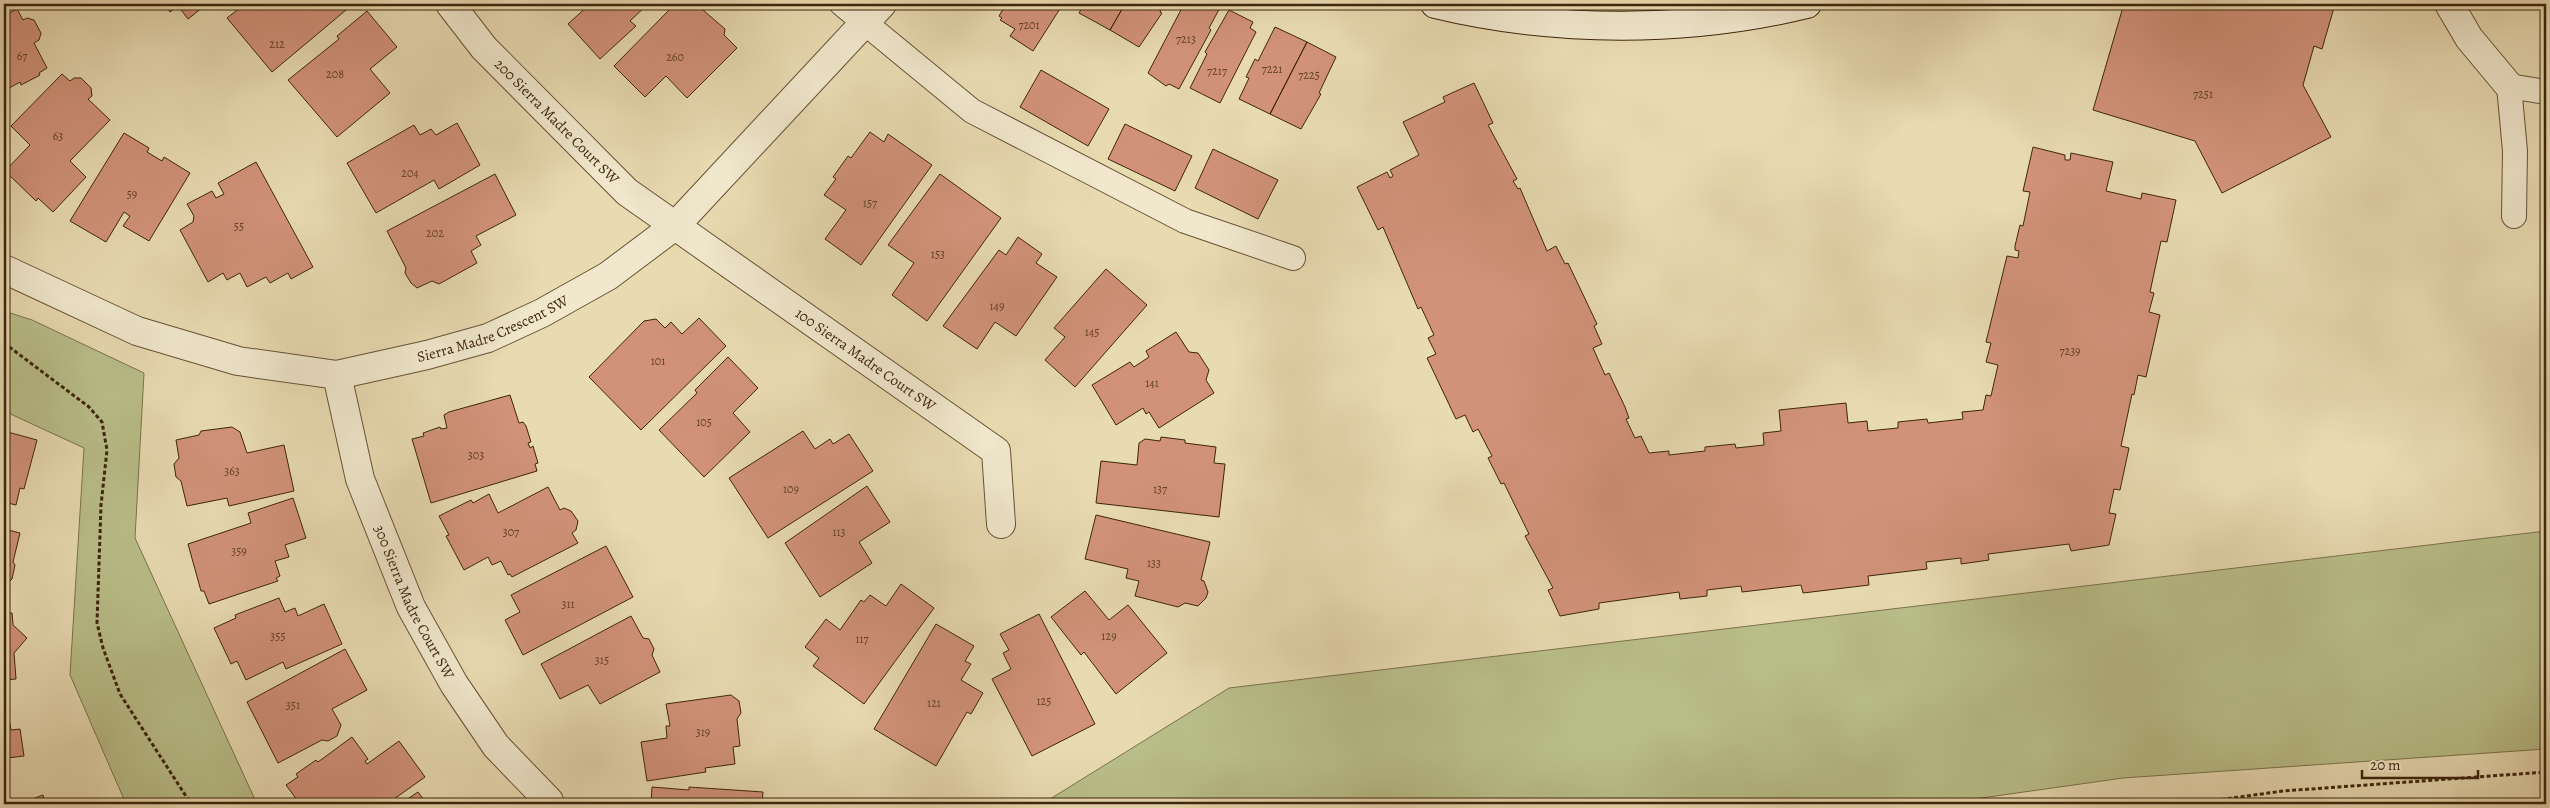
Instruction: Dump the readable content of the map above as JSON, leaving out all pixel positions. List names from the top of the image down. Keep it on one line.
{"streets":{"street":["200 Sierra Madre Court SW","Sierra Madre Crescent SW","100 Sierra Madre Court SW","300 Sierra Madre Court SW"]},"crossings":[["200 Sierra Madre Court SW","Sierra Madre Crescent SW"],["200 Sierra Madre Court SW","100 Sierra Madre Court SW"],["Sierra Madre Crescent SW","100 Sierra Madre Court SW"],["Sierra Madre Crescent SW","300 Sierra Madre Court SW"]],"house_numbers":["7201","7213","212","67","260","7221","7217","208","7225","7251","63","204","59","157","55","202","153","149","145","7239","101","141","105","303","363","109","137","307","113","359","133","311","355","129","117","315","125","121","351","319"],"scale_bar":"20 m"}
